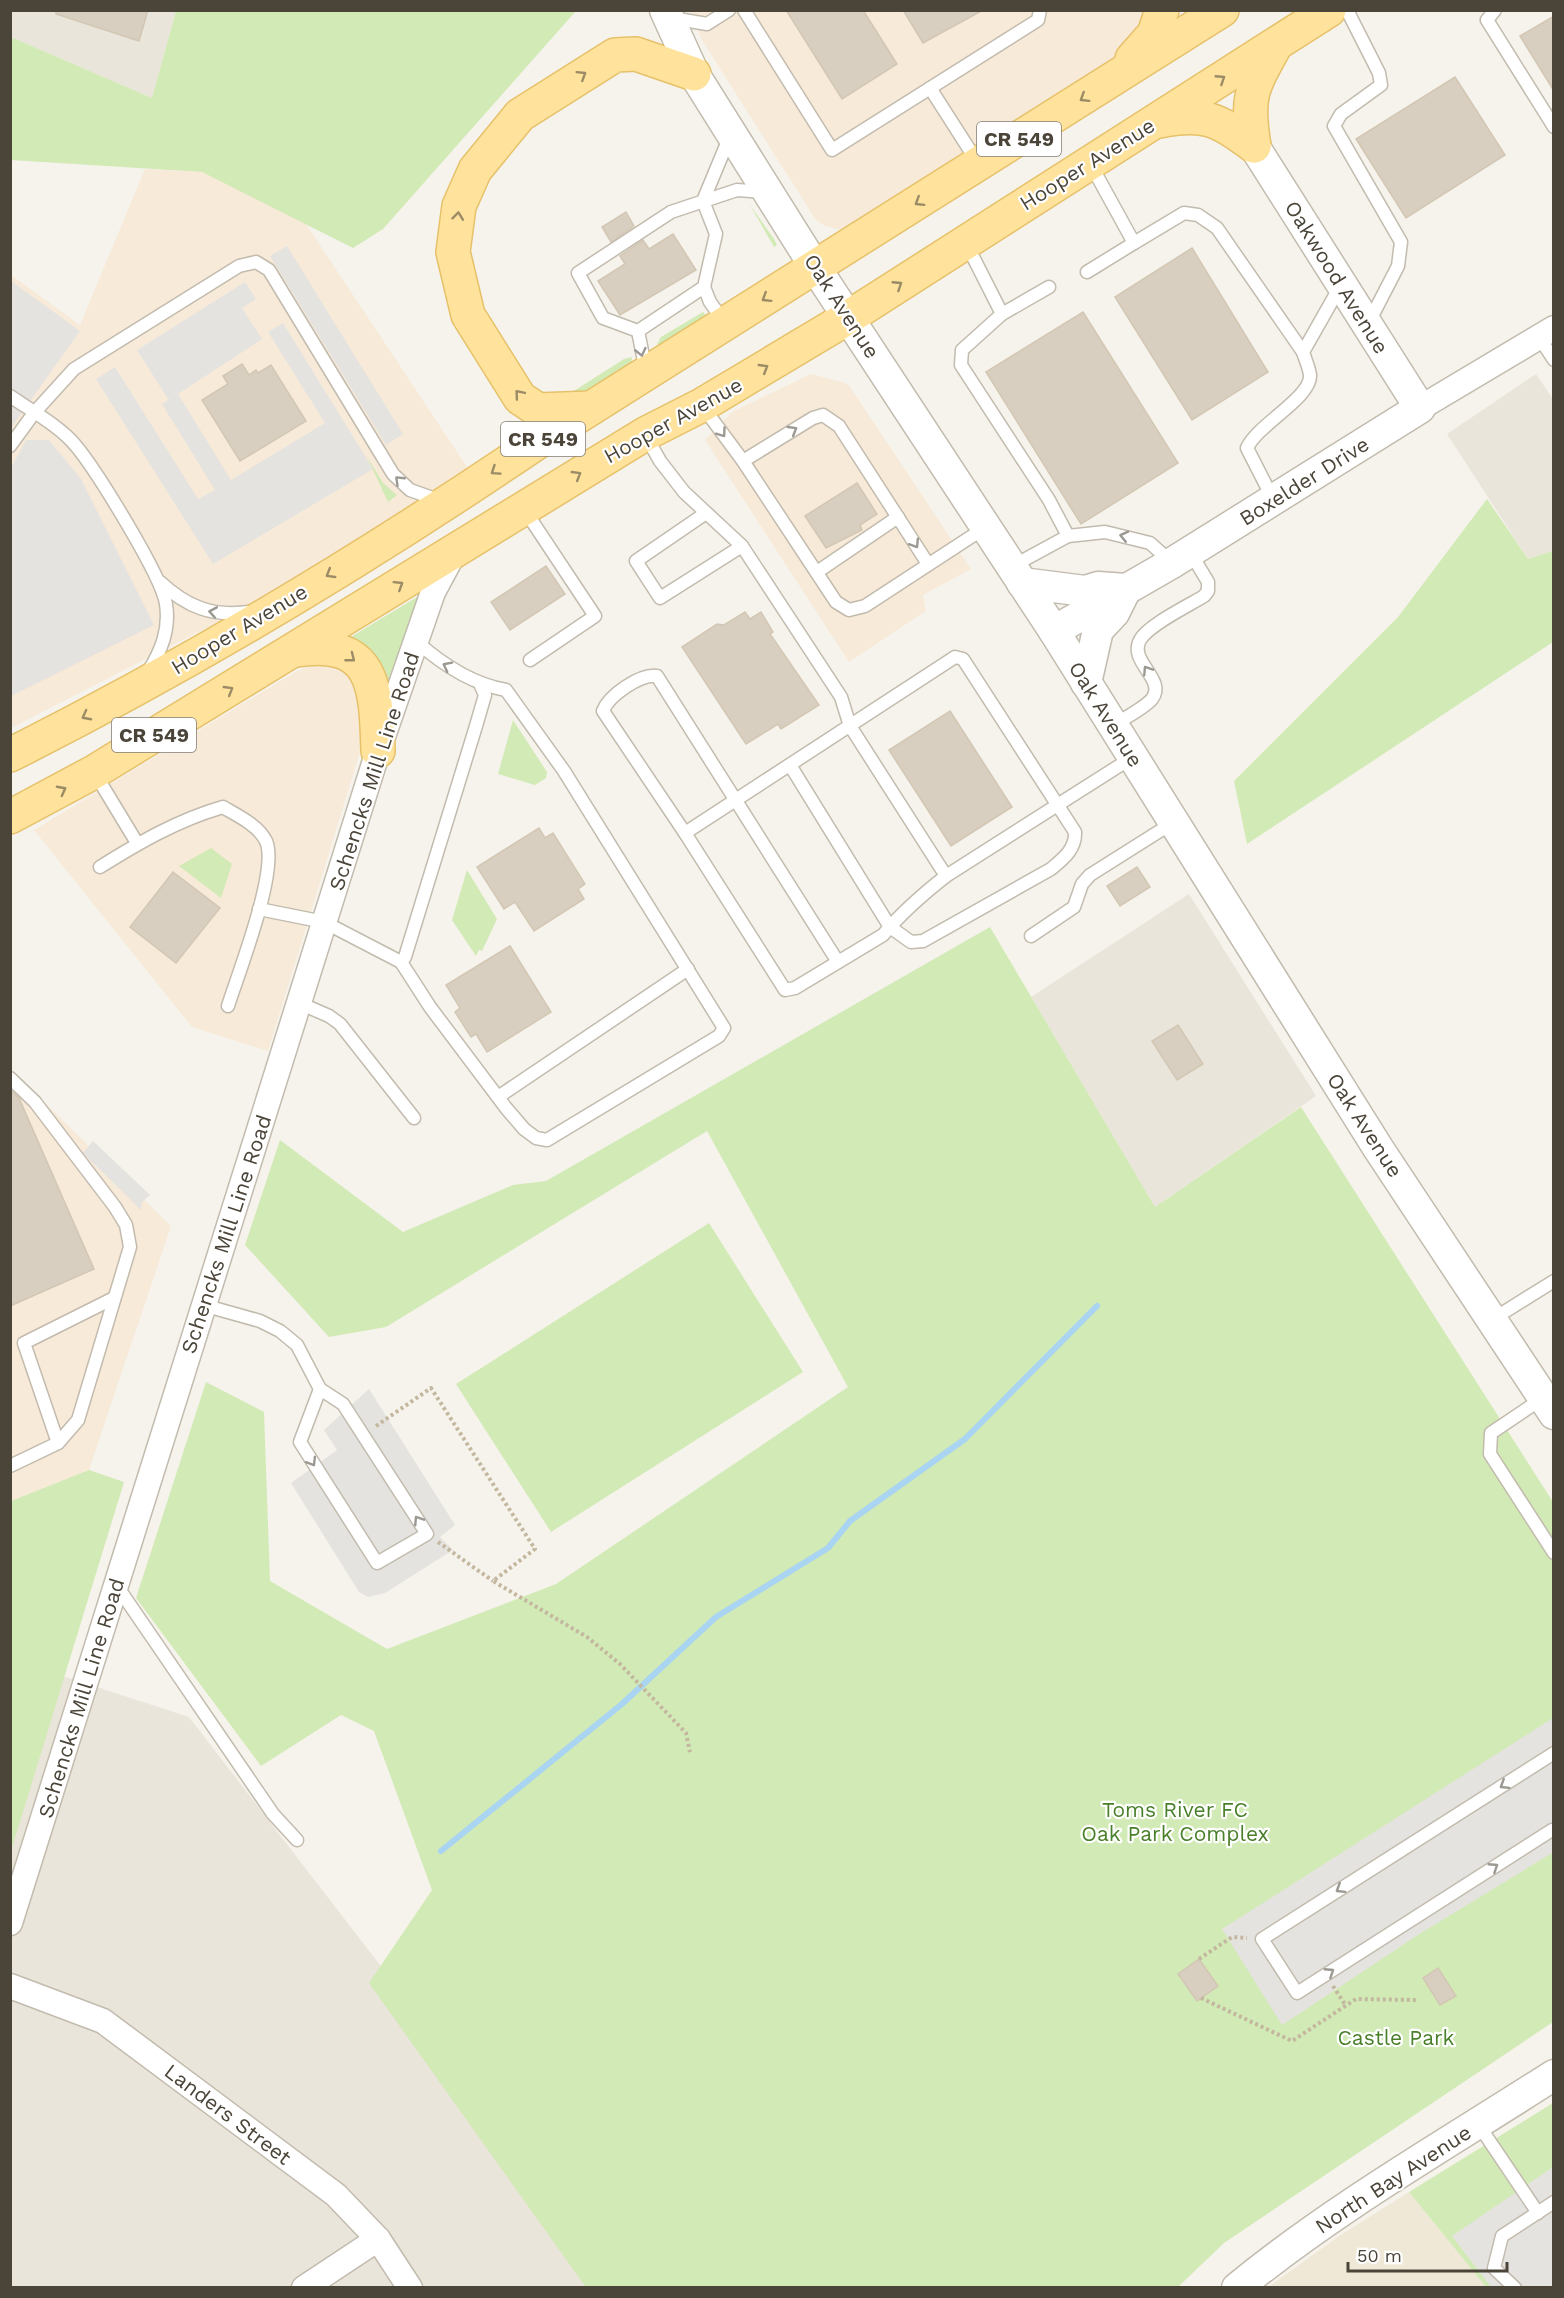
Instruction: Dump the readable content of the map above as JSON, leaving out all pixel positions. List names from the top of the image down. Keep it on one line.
{"streets":{"main road":["CR 549","Hooper Avenue"],"street":["Oakwood Avenue","Oak Avenue","Boxelder Drive","Schencks Mill Line Road","Landers Street","North Bay Avenue"]},"crossings":[["Hooper Avenue","Oak Avenue"],["Hooper Avenue","Schencks Mill Line Road"],["Oakwood Avenue","Boxelder Drive"],["Oak Avenue","Boxelder Drive"]],"parks":["Toms River FC Oak Park Complex","Castle Park"],"scale_bar":"50 m"}
